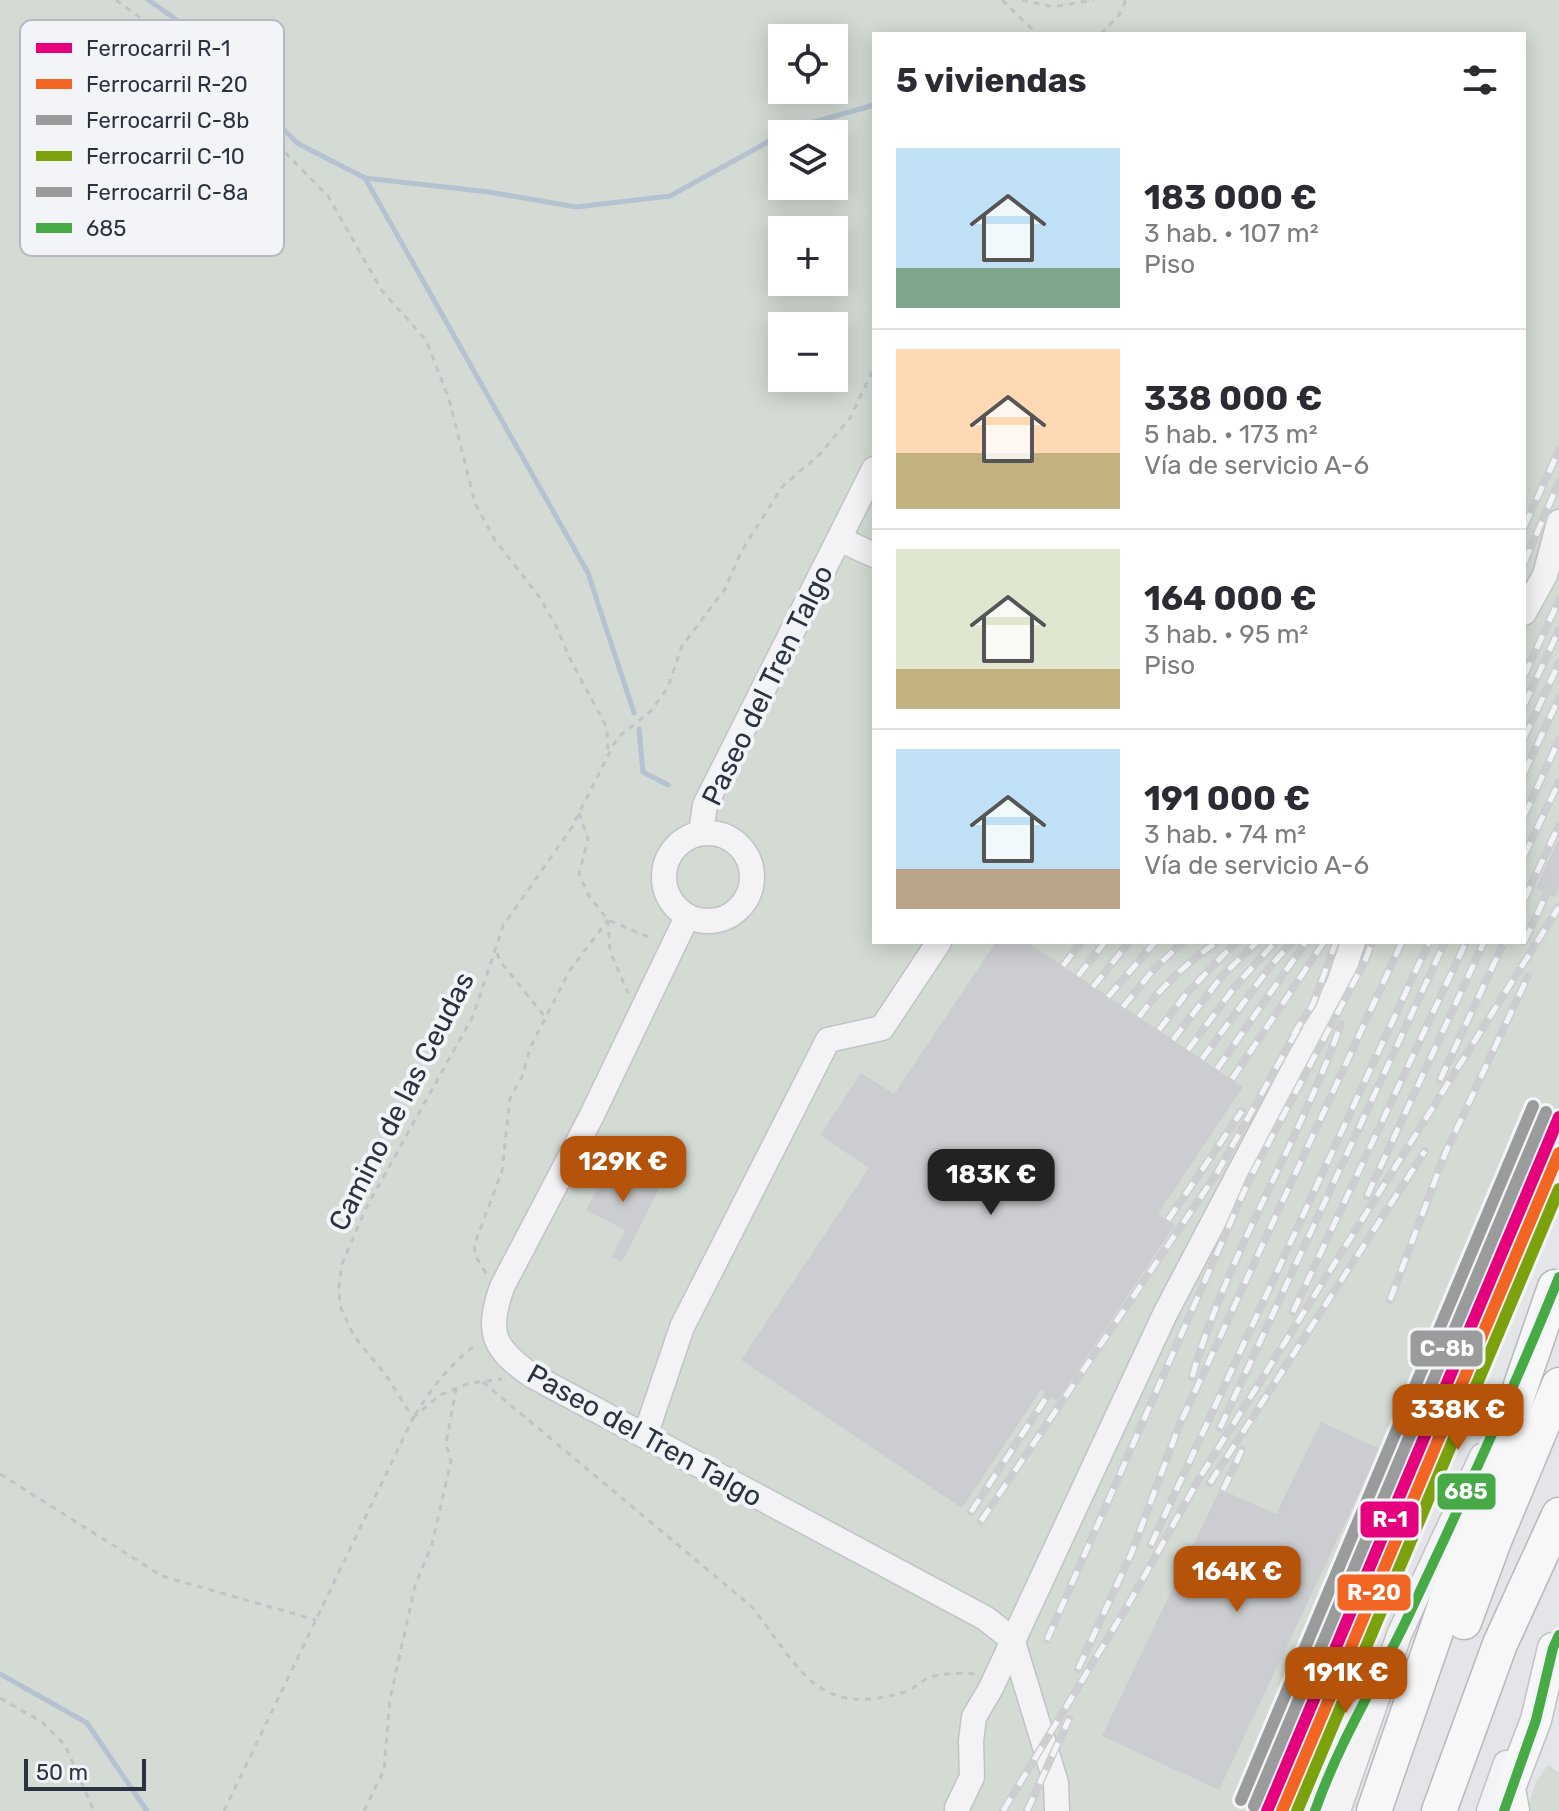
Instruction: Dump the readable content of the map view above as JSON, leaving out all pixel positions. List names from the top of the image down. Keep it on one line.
{"streets":{"street":["Paseo del Tren Talgo"],"path":["Camino de las Ceudas"]},"lines":["rail line C-8a","rail line C-8b","rail line R-1","rail line R-20","rail line C-10","transit line 685"],"legend":["Ferrocarril R-1","Ferrocarril R-20","Ferrocarril C-8b","Ferrocarril C-10","Ferrocarril C-8a","685"],"scale_bar":"50 m","page":{"map_buttons":["+","−"],"heading":"5 viviendas","list":[{"name":"183 000 €","note":"3 hab. · 107 m² · Piso"},{"name":"338 000 €","note":"5 hab. · 173 m² · Vía de servicio A-6"},{"name":"164 000 €","note":"3 hab. · 95 m² · Piso"},{"name":"191 000 €","note":"3 hab. · 74 m² · Vía de servicio A-6"}],"price":["129K €","183K €","338K €","164K €","191K €"],"scale":"50 m"}}
